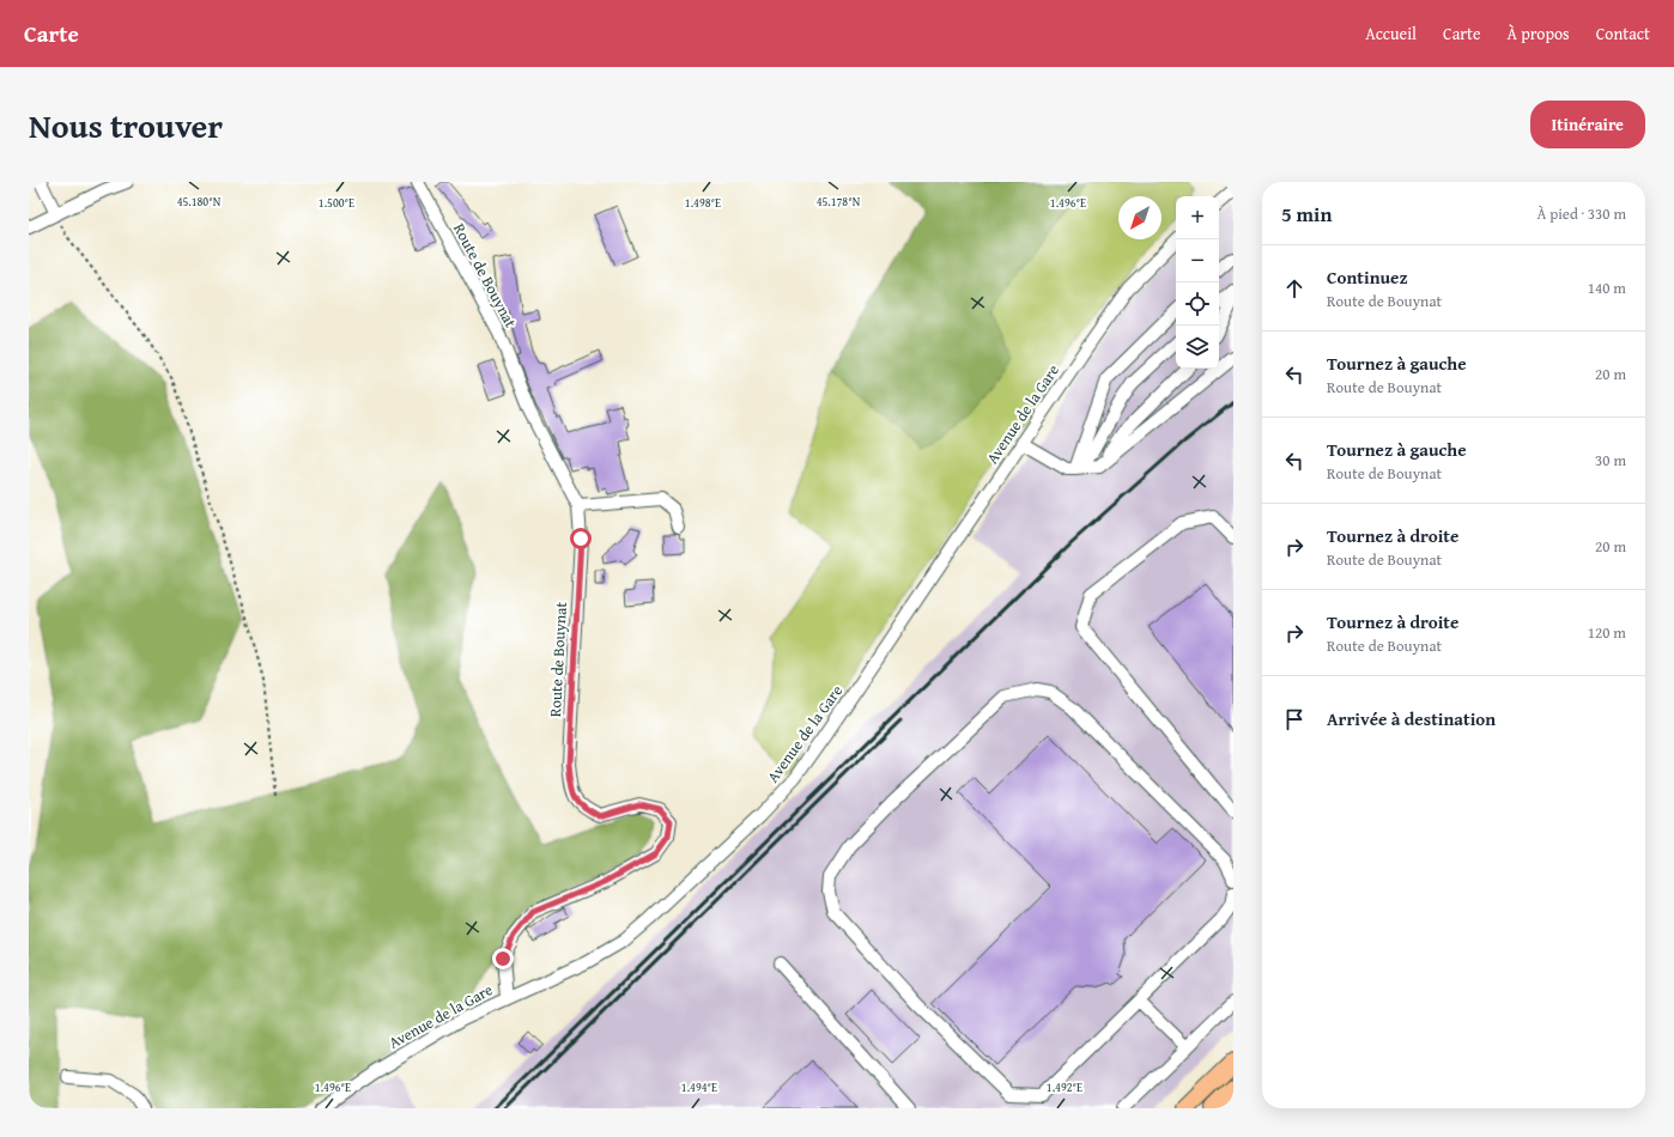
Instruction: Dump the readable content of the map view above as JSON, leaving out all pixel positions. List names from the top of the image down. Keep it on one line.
{"streets":{"street":["Route de Bouynat","Avenue de la Gare"]},"crossings":[["Route de Bouynat","Avenue de la Gare"]],"north":"bottom left","page":{"header":"Carte","nav":["Accueil","Carte","À propos","Contact"],"title":"Nous trouver","buttons":"Itinéraire","heading":["5 min","À pied · 330 m"],"map_buttons":["+","−"],"list":[["Continuez","Route de Bouynat","140 m"],["Tournez à gauche","Route de Bouynat","20 m"],["Tournez à gauche","Route de Bouynat","30 m"],["Tournez à droite","Route de Bouynat","20 m"],["Tournez à droite","Route de Bouynat","120 m"],"Arrivée à destination"]},"coordinates":["45.180°N","45.178°N","1.500°E","1.498°E","1.496°E","1.494°E","1.492°E"]}
